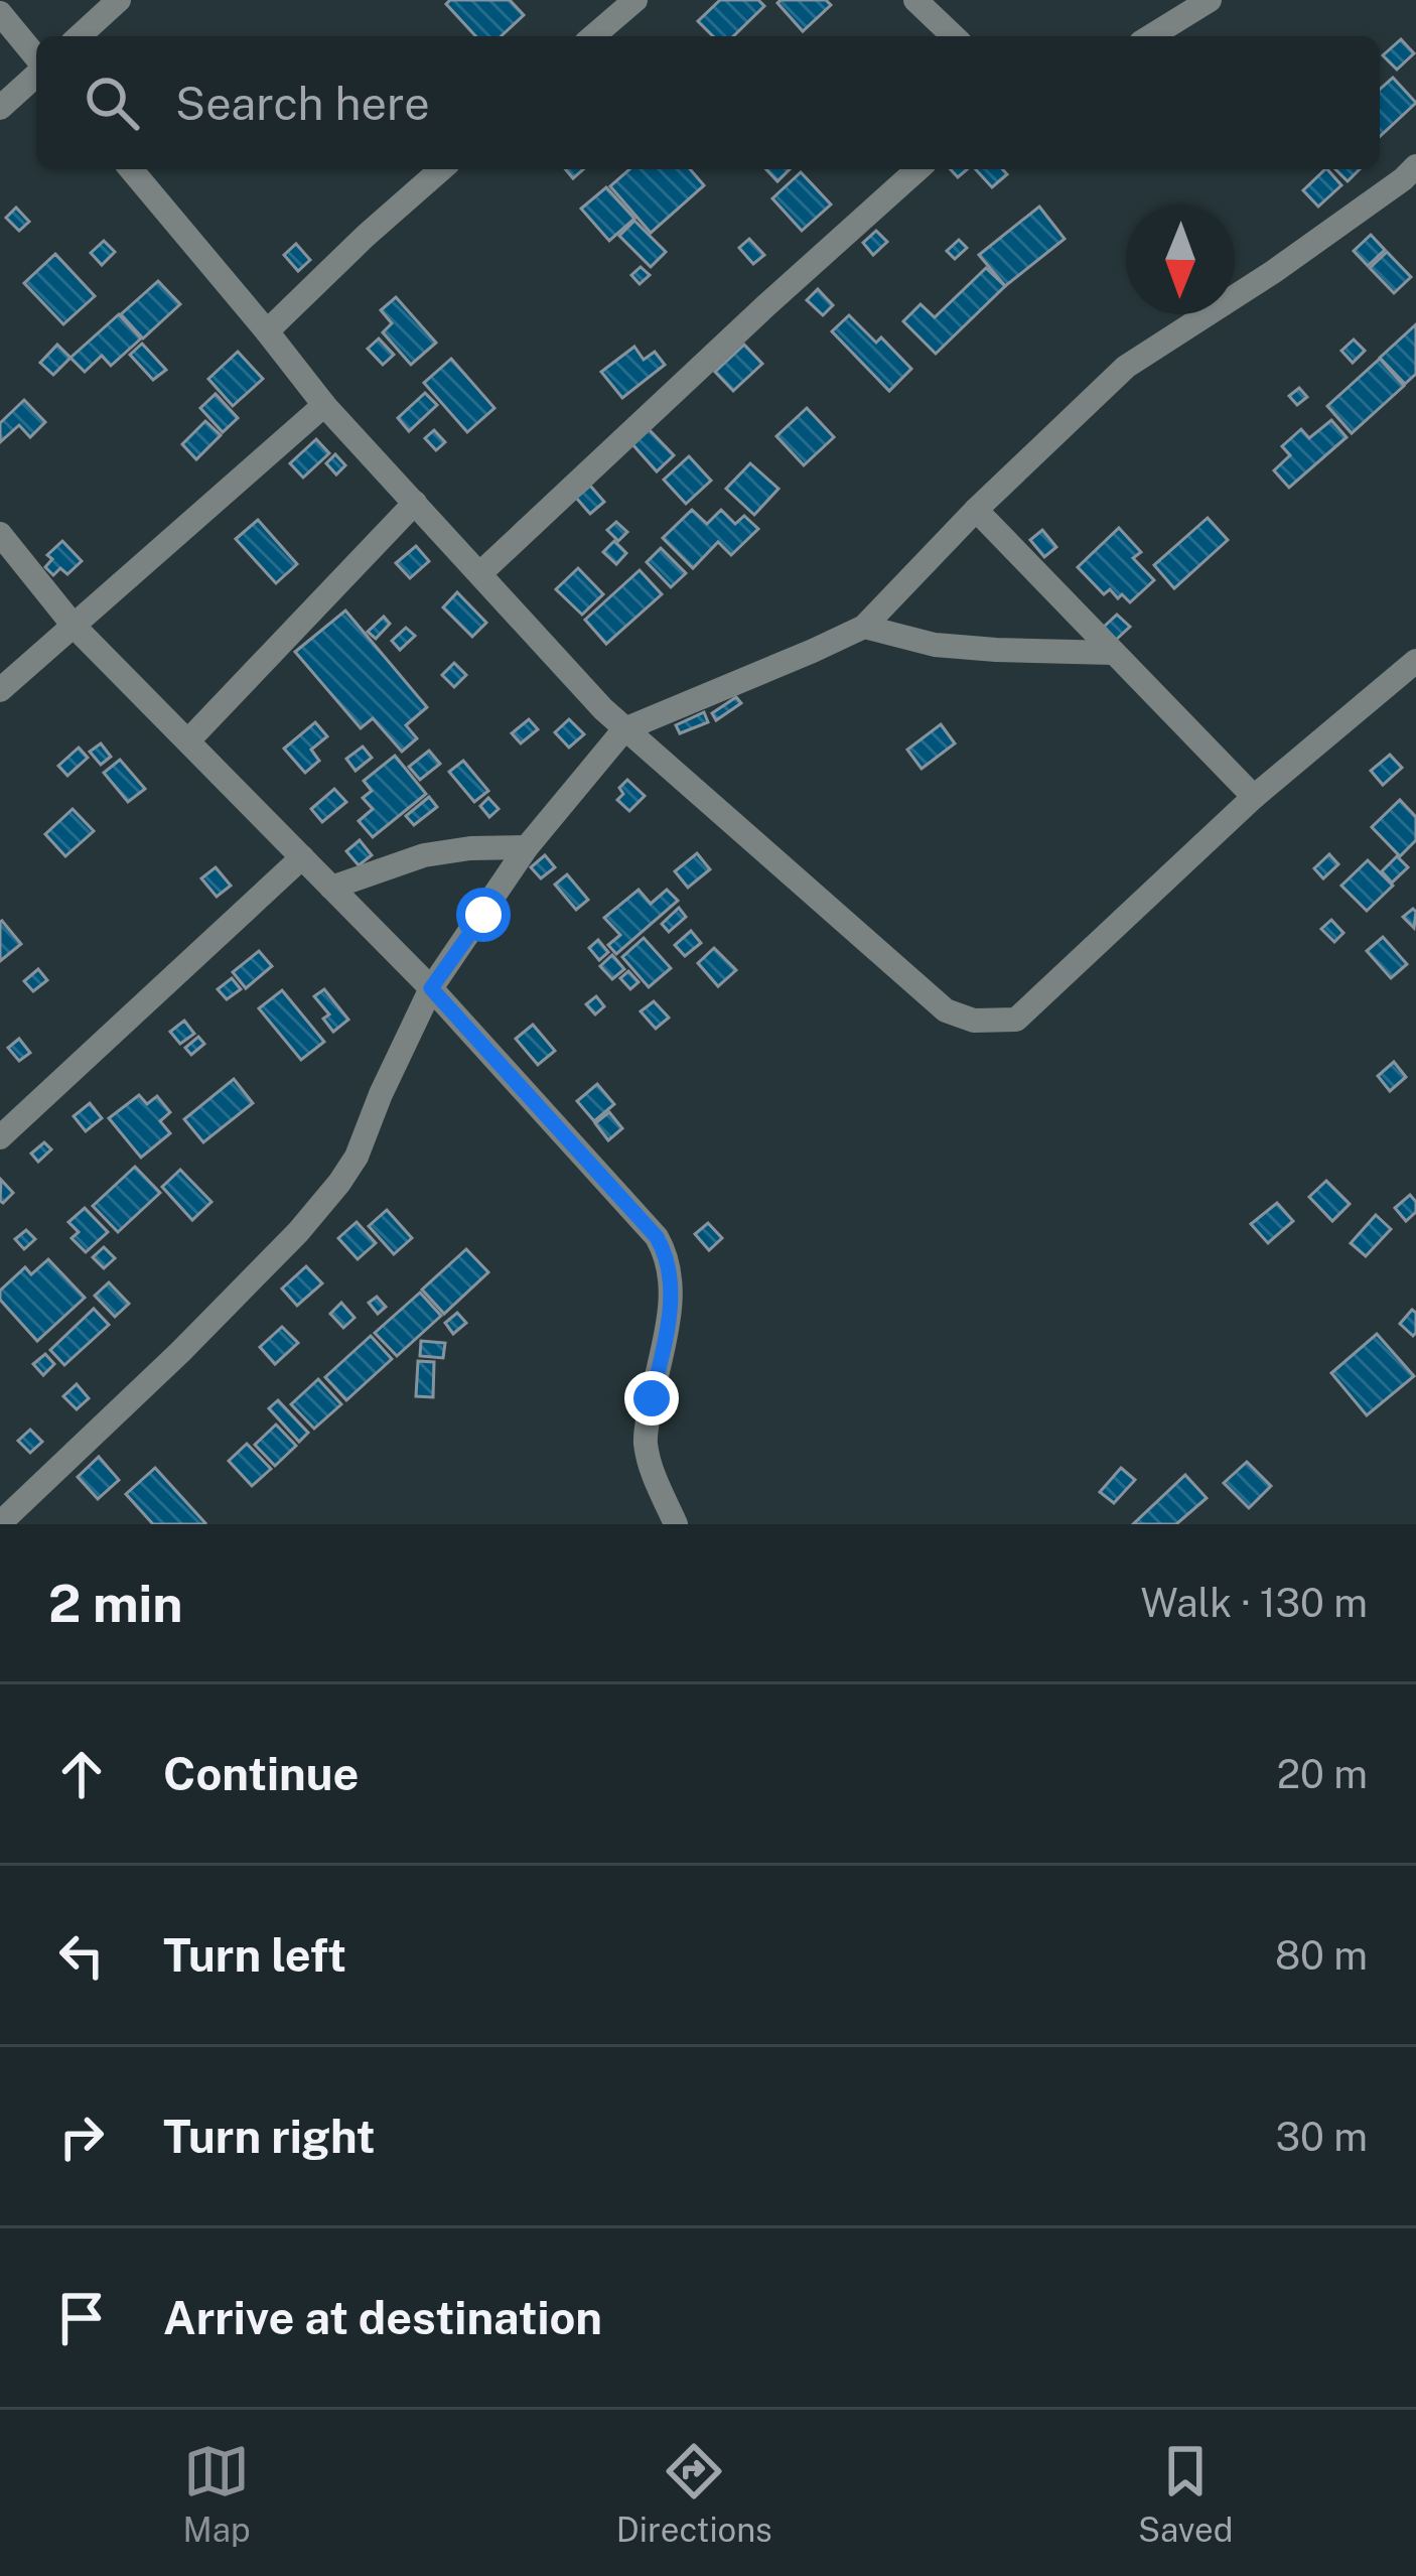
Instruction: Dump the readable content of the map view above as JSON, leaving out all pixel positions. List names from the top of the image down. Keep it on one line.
{"north":"bottom","page":{"search":"Search here","heading":["2 min","Walk · 130 m"],"list":[["Continue","20 m"],["Turn left","80 m"],["Turn right","30 m"],"Arrive at destination"],"nav":["Map","Directions","Saved"]}}
